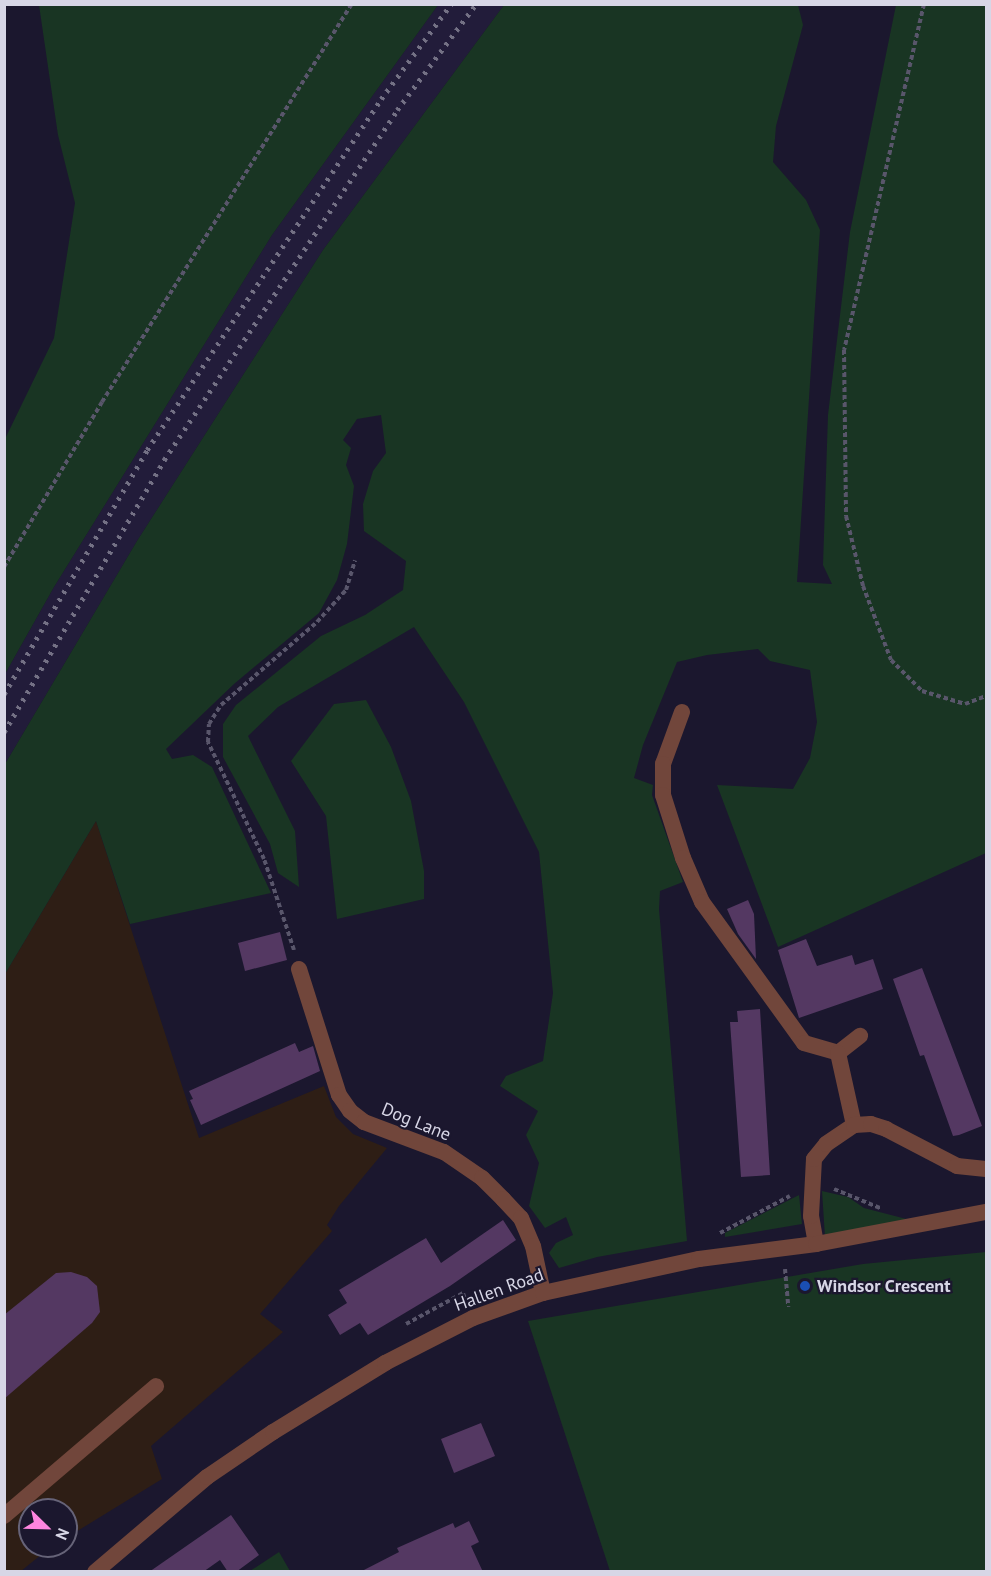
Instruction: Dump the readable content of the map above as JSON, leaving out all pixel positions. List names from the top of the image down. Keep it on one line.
{"streets":{"street":["Dog Lane","Hallen Road"]},"crossings":[["Dog Lane","Hallen Road"]],"places":["Windsor Crescent"],"north":"bottom right"}
